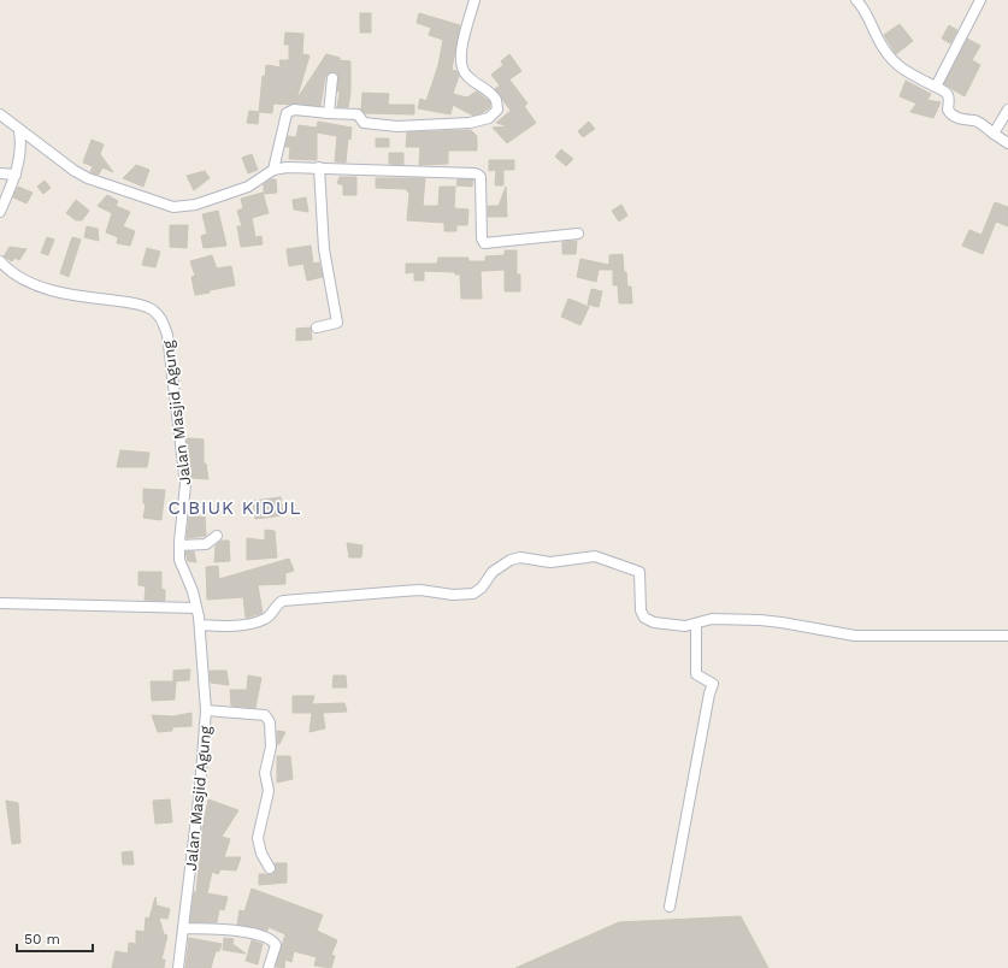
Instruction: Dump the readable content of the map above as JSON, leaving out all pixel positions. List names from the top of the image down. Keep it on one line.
{"streets":{"street":["Jalan Masjid Agung"]},"districts":["CIBIUK KIDUL"],"scale_bar":"50 m"}
